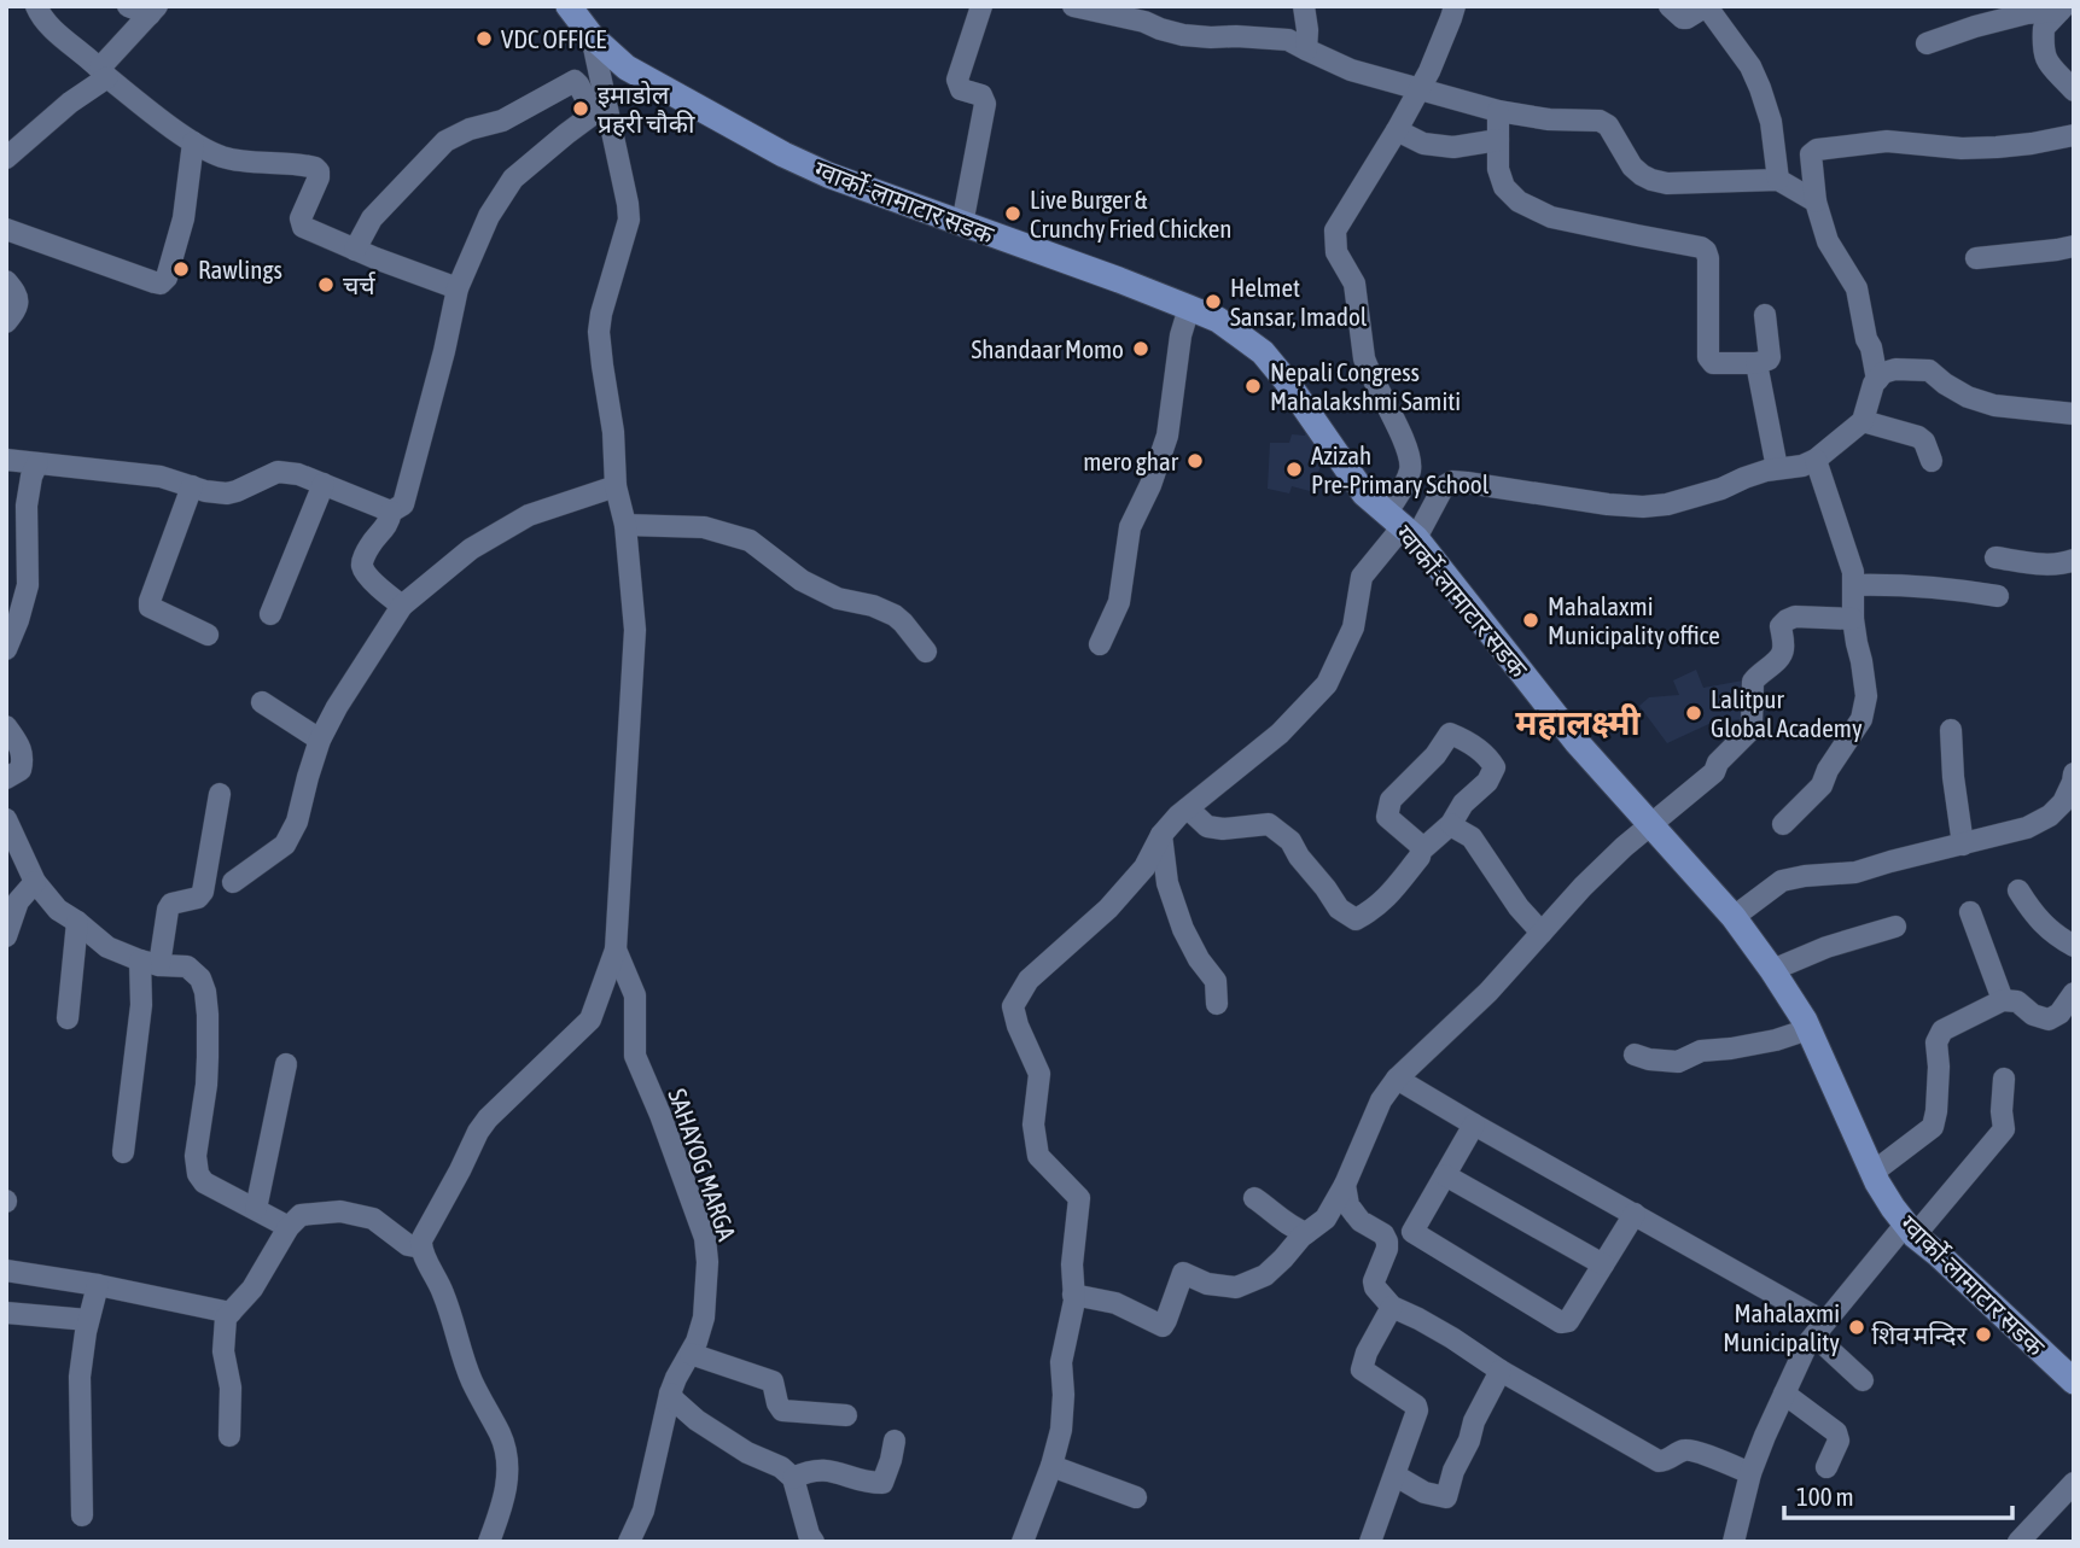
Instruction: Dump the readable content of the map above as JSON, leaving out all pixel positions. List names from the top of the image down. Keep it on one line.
{"streets":{"main road":["ग्वार्को-लामाटार सडक"],"street":["SAHAYOG MARGA"]},"districts":["महालक्ष्मी"],"places":["VDC OFFICE","इमाडोल प्रहरी चौकी","Live Burger & Crunchy Fried Chicken","Rawlings","चर्च","Helmet Sansar, Imadol","Shandaar Momo","Nepali Congress Mahalakshmi Samiti","mero ghar","Azizah Pre-Primary School","Mahalaxmi Municipality office","Lalitpur Global Academy","Mahalaxmi Municipality","शिव मन्दिर"],"scale_bar":"100 m"}
